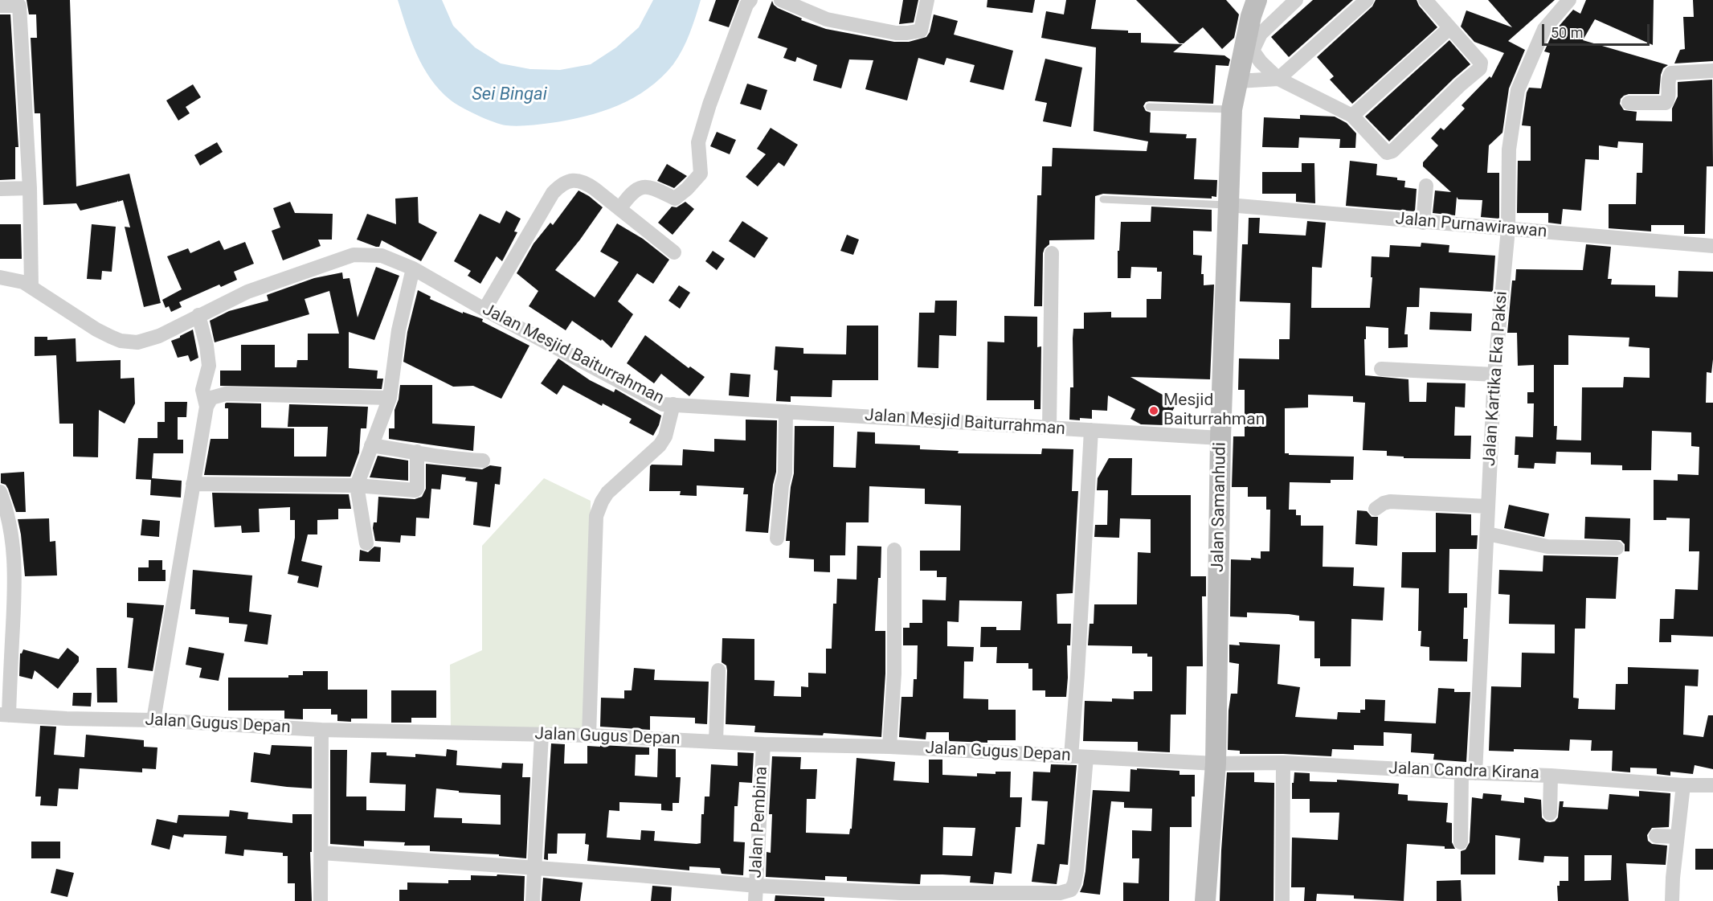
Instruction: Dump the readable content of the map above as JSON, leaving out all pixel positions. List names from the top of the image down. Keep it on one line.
{"streets":{"street":["Jalan Purnawirawan","Jalan Mesjid Baiturrahman","Jalan Kartika Eka Paksi","Jalan Samanhudi","Jalan Gugus Depan","Jalan Candra Kirana","Jalan Pembina"]},"crossings":[["Jalan Purnawirawan","Jalan Kartika Eka Paksi"],["Jalan Purnawirawan","Jalan Samanhudi"],["Jalan Mesjid Baiturrahman","Jalan Samanhudi"],["Jalan Kartika Eka Paksi","Jalan Candra Kirana"],["Jalan Samanhudi","Jalan Gugus Depan"],["Jalan Samanhudi","Jalan Candra Kirana"],["Jalan Gugus Depan","Jalan Candra Kirana"],["Jalan Gugus Depan","Jalan Pembina"]],"water":["Sei Bingai"],"places":["Mesjid Baiturrahman"],"scale_bar":"50 m"}
